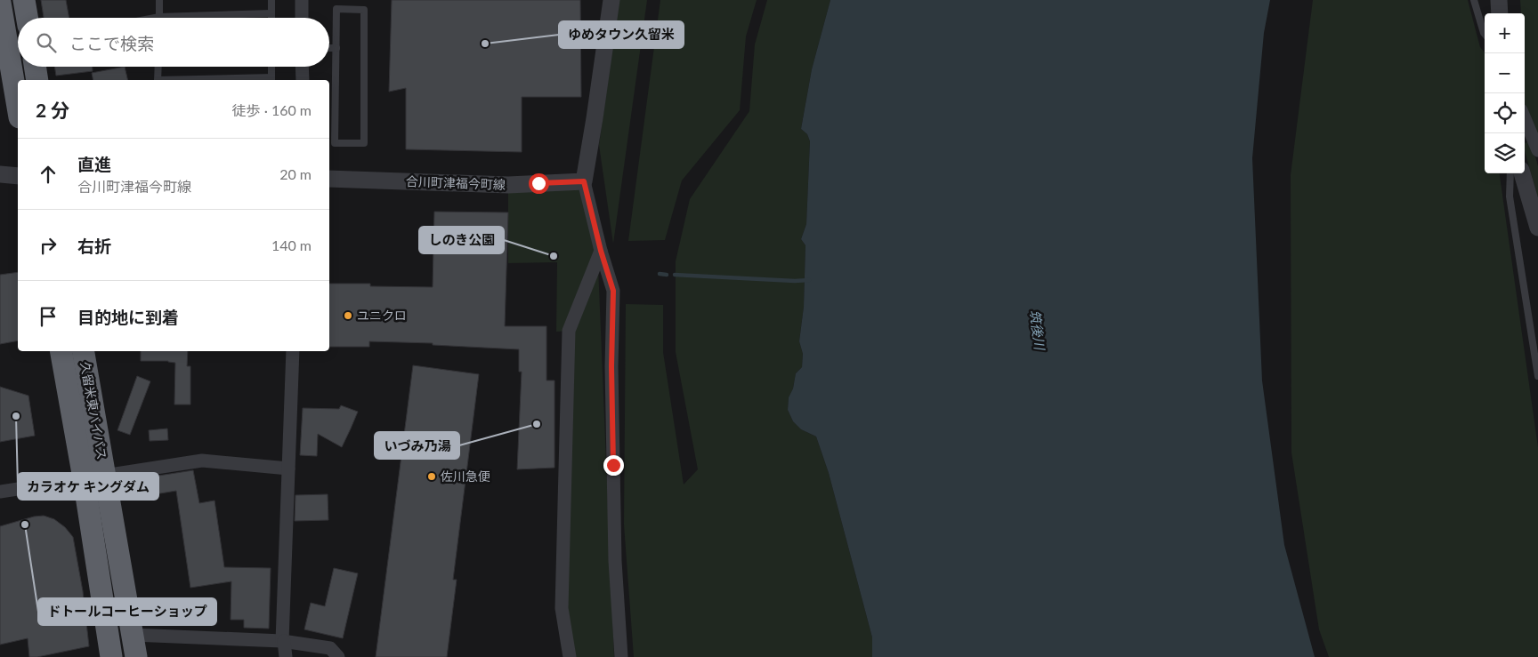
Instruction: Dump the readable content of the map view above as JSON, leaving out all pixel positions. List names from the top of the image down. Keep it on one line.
{"streets":{"highway":["久留米東バイパス"],"street":["合川町津福今町線"]},"water":["筑後川"],"places":["ゆめタウン久留米","しのき公園","ユニクロ","カラオケ キングダム","いづみ乃湯","佐川急便","ドトールコーヒーショップ"],"page":{"map_buttons":["+","−"],"search":"ここで検索","heading":["2 分","徒歩 · 160 m"],"list":[["直進","合川町津福今町線","20 m"],["右折","140 m"],"目的地に到着"]}}
